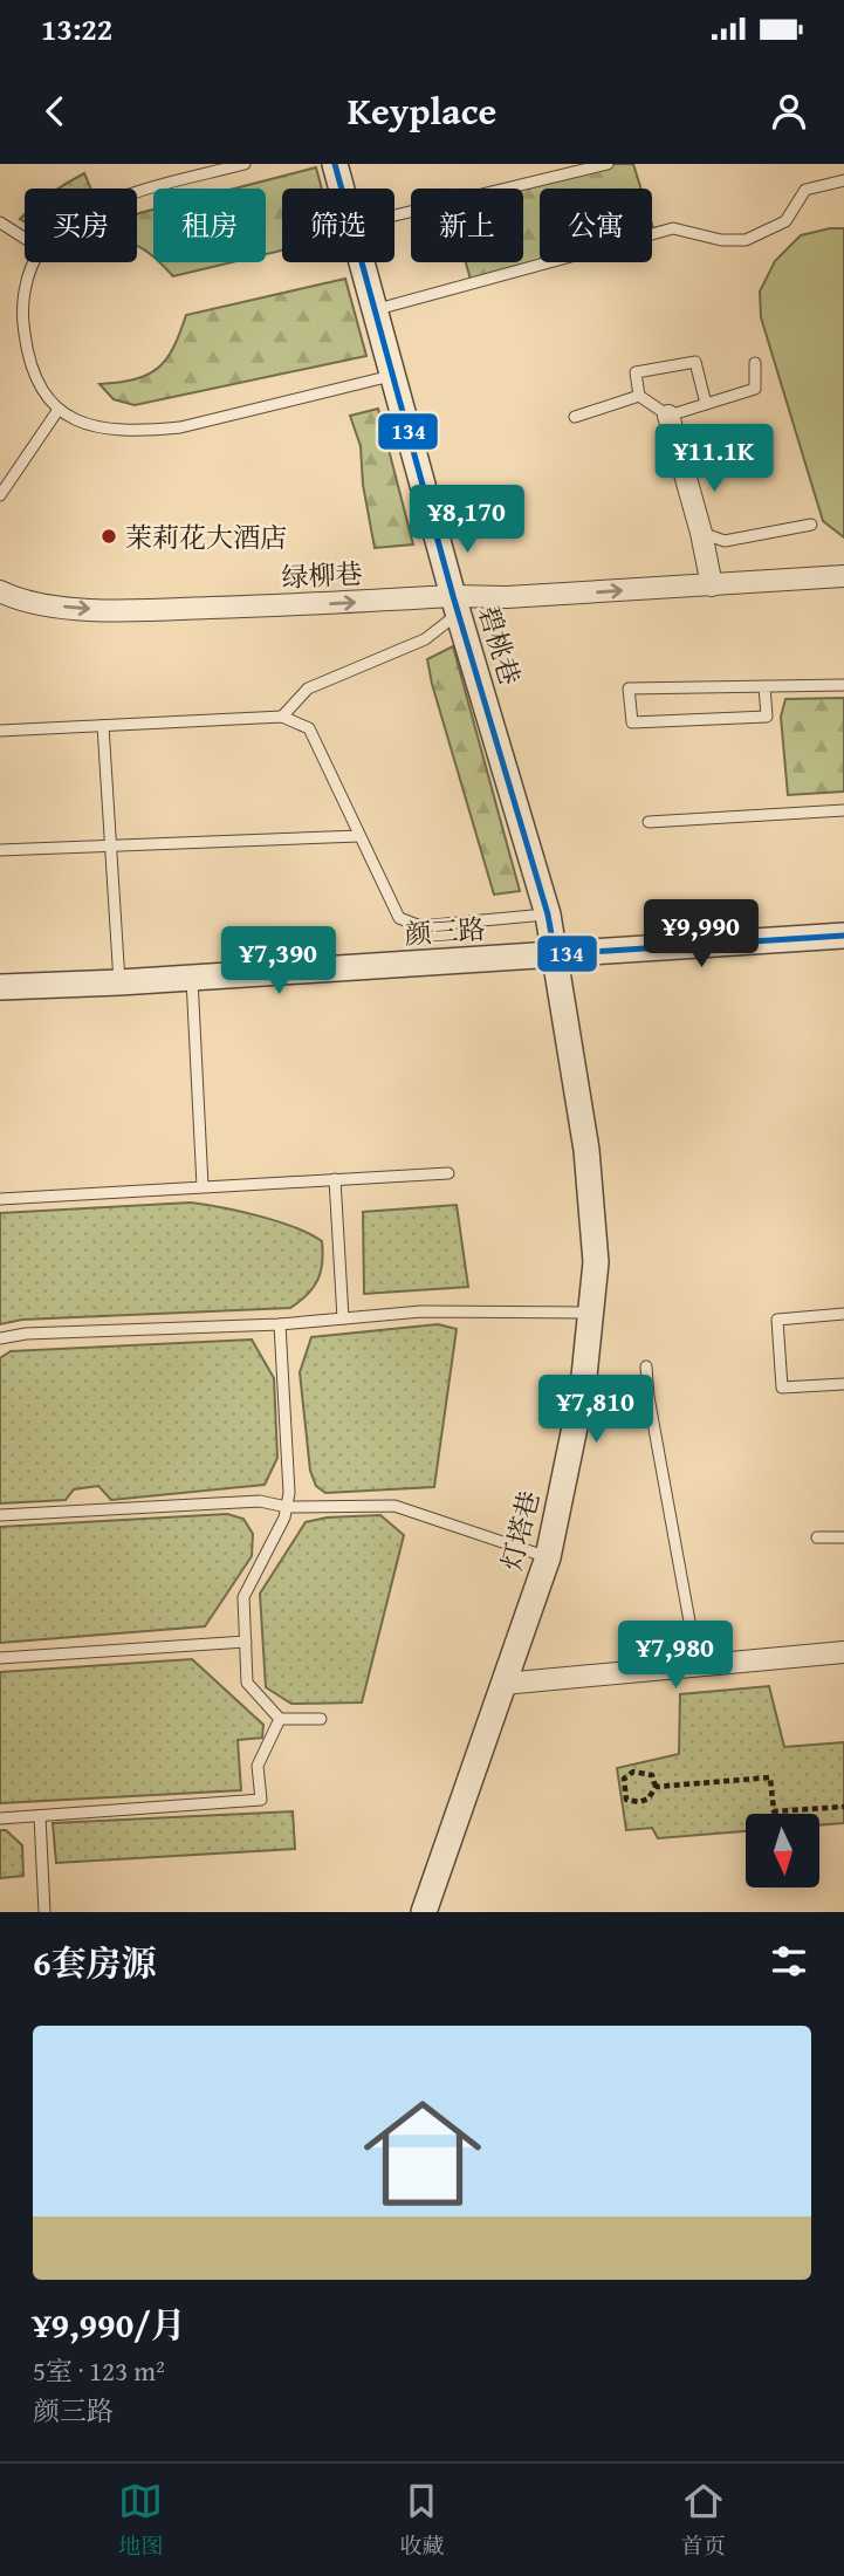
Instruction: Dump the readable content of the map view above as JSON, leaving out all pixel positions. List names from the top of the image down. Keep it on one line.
{"streets":{"street":["绿柳巷","碧桃巷","颜三路","灯塔巷"]},"crossings":[["绿柳巷","碧桃巷"],["碧桃巷","颜三路"],["碧桃巷","灯塔巷"],["颜三路","灯塔巷"]],"one_way":["绿柳巷"],"places":["茉莉花大酒店"],"lines":["transit line 134"],"north":"bottom","page":{"status":"13:22","header":"Keyplace","chip":["买房","租房","筛选","新上","公寓"],"price":["¥11.1K","¥8,170","¥9,990","¥7,390","¥7,810","¥7,980"],"heading":"6套房源","list":[{"name":"¥9,990/月","note":"5室 · 123 m² · 颜三路"}],"tabs":["地图","收藏","首页"]}}
